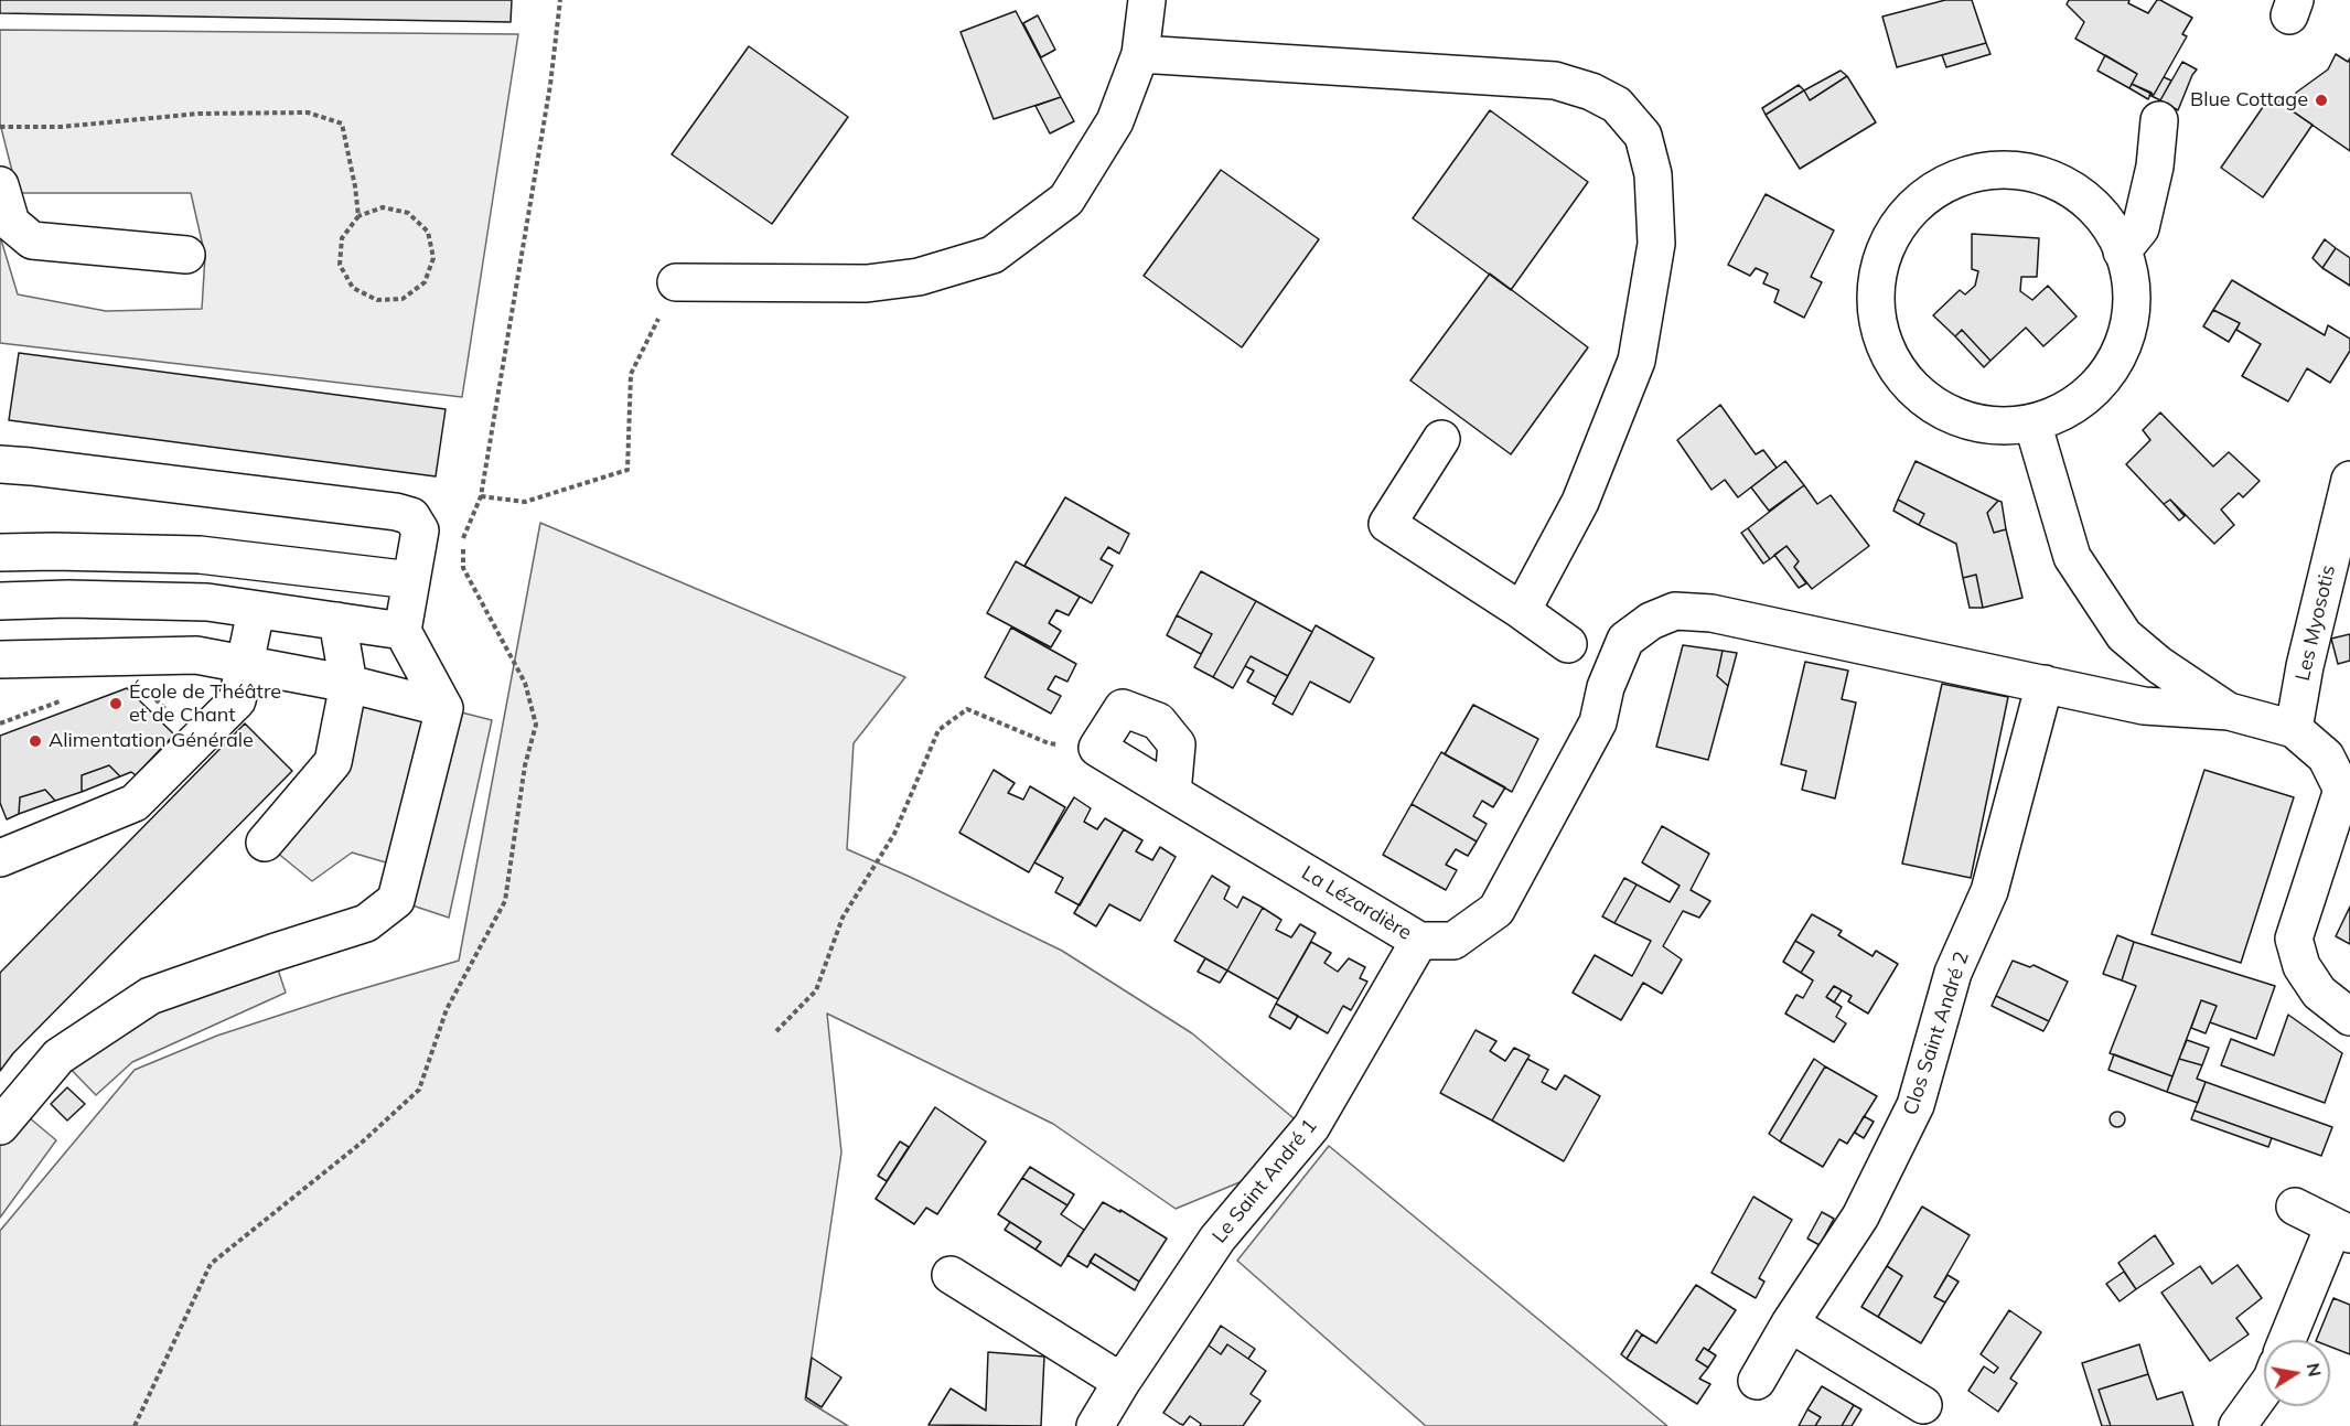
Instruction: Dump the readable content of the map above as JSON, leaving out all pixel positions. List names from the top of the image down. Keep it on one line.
{"streets":{"street":["Les Myosotis","La Lézardière","Clos Saint André 2","Le Saint André 1"]},"crossings":[["La Lézardière","Clos Saint André 2"],["La Lézardière","Le Saint André 1"]],"places":["Blue Cottage","École de Théâtre et de Chant","Alimentation Générale"],"north":"right"}
